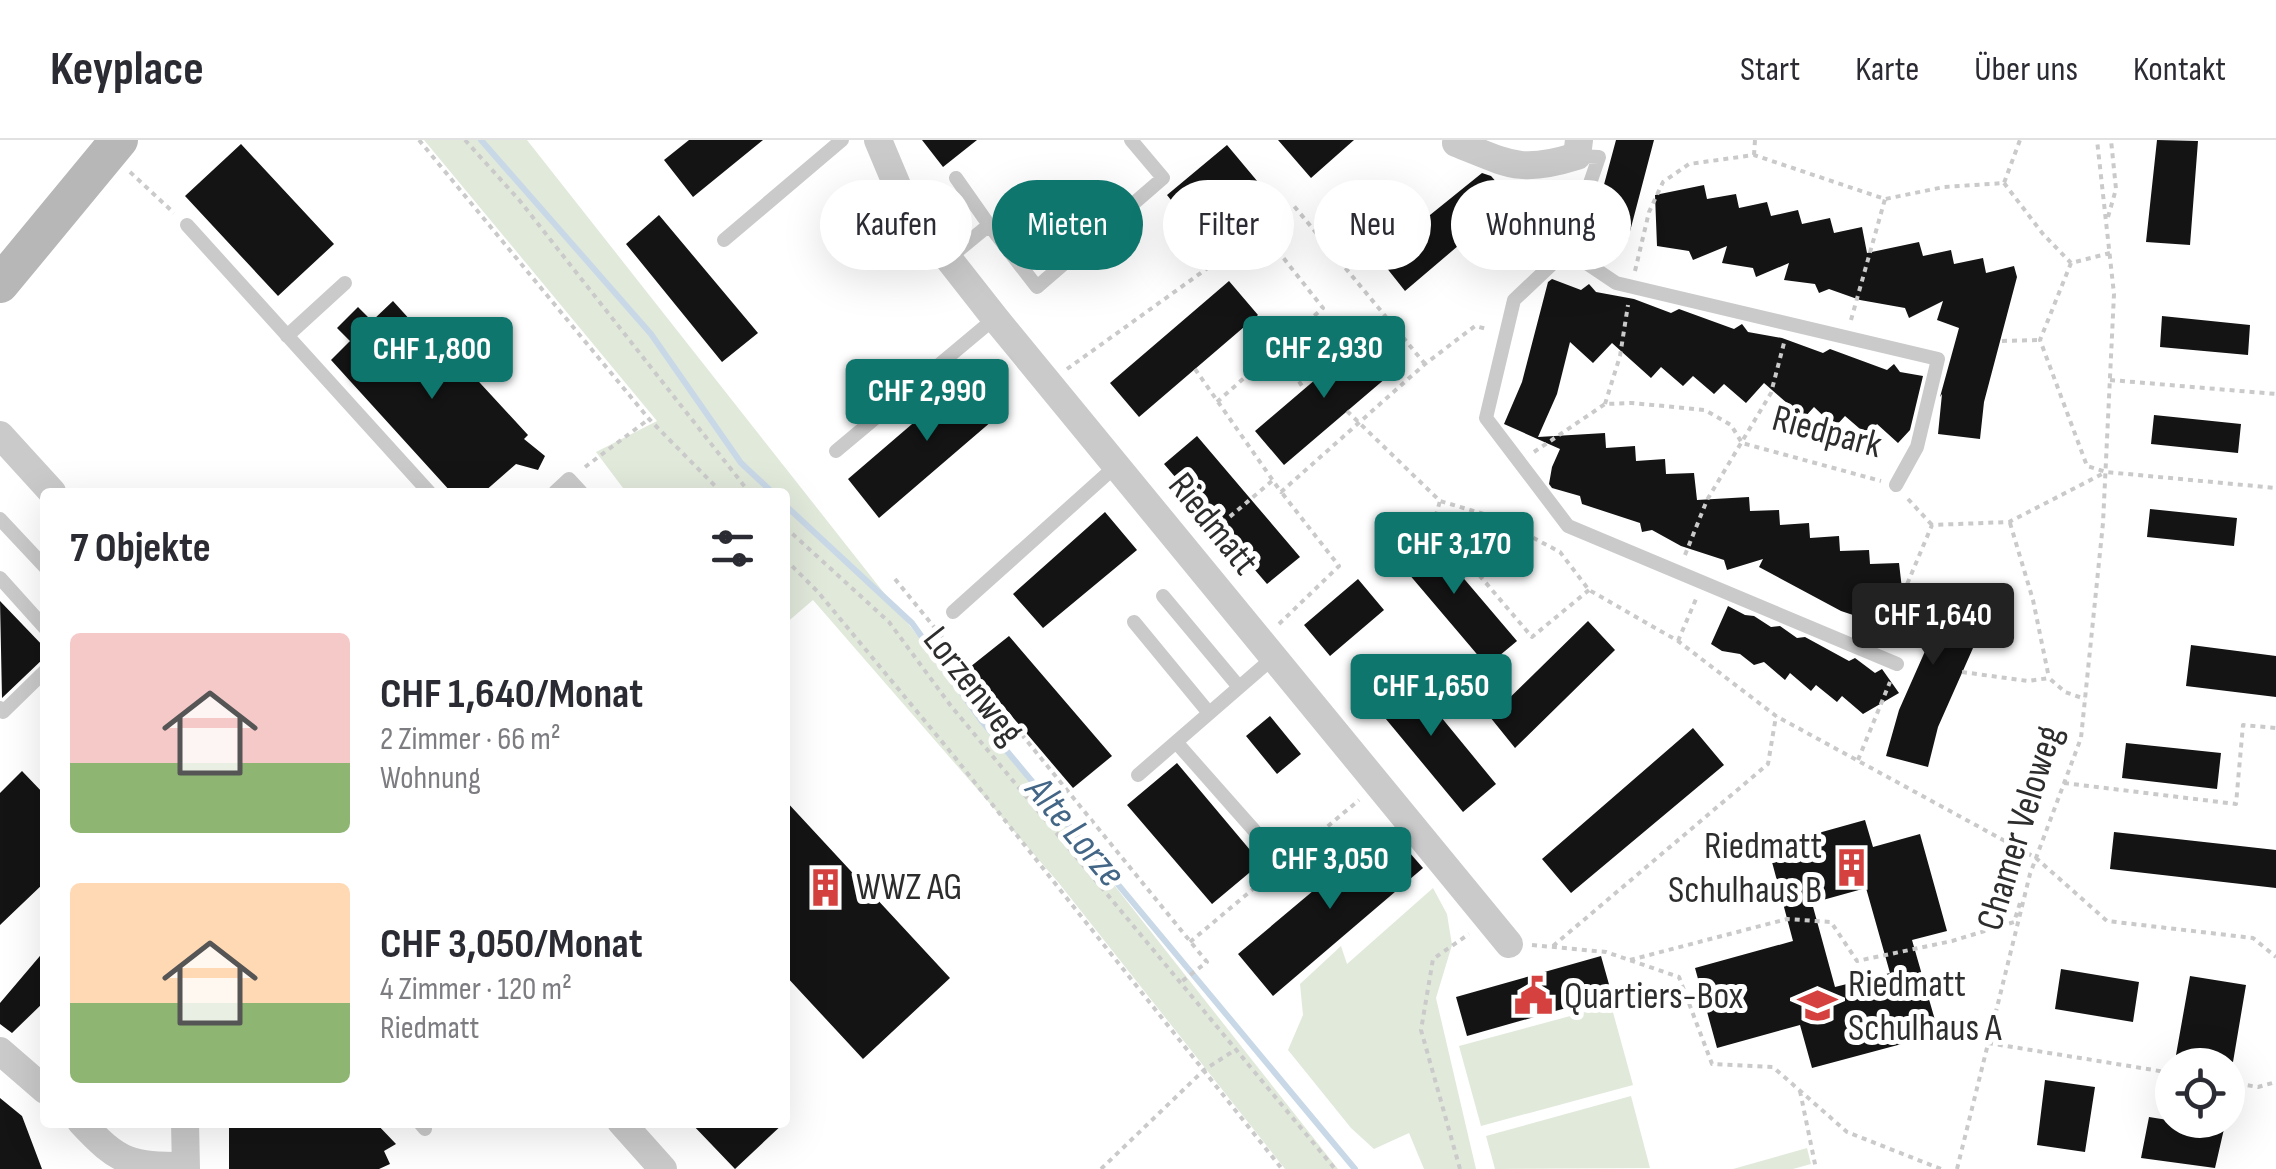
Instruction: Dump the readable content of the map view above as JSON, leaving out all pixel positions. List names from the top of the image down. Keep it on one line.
{"streets":{"street":["Riedmatt"],"lane":["Riedpark"],"path":["Lorzenweg","Chamer Veloweg"]},"water":["Alte Lorze"],"places":{"building":["Riedmatt Schulhaus B","WWZ AG"],"public building":["Quartiers-Box"],"school or university":["Riedmatt Schulhaus A"]},"page":{"header":"Keyplace","nav":["Start","Karte","Über uns","Kontakt"],"chip":["Kaufen","Mieten","Filter","Neu","Wohnung"],"price":["CHF 2,930","CHF 1,800","CHF 2,990","CHF 3,170","CHF 1,640","CHF 1,650","CHF 3,050"],"heading":"7 Objekte","list":[{"name":"CHF 1,640/Monat","note":"2 Zimmer · 66 m² · Wohnung"},{"name":"CHF 3,050/Monat","note":"4 Zimmer · 120 m² · Riedmatt"}]}}
